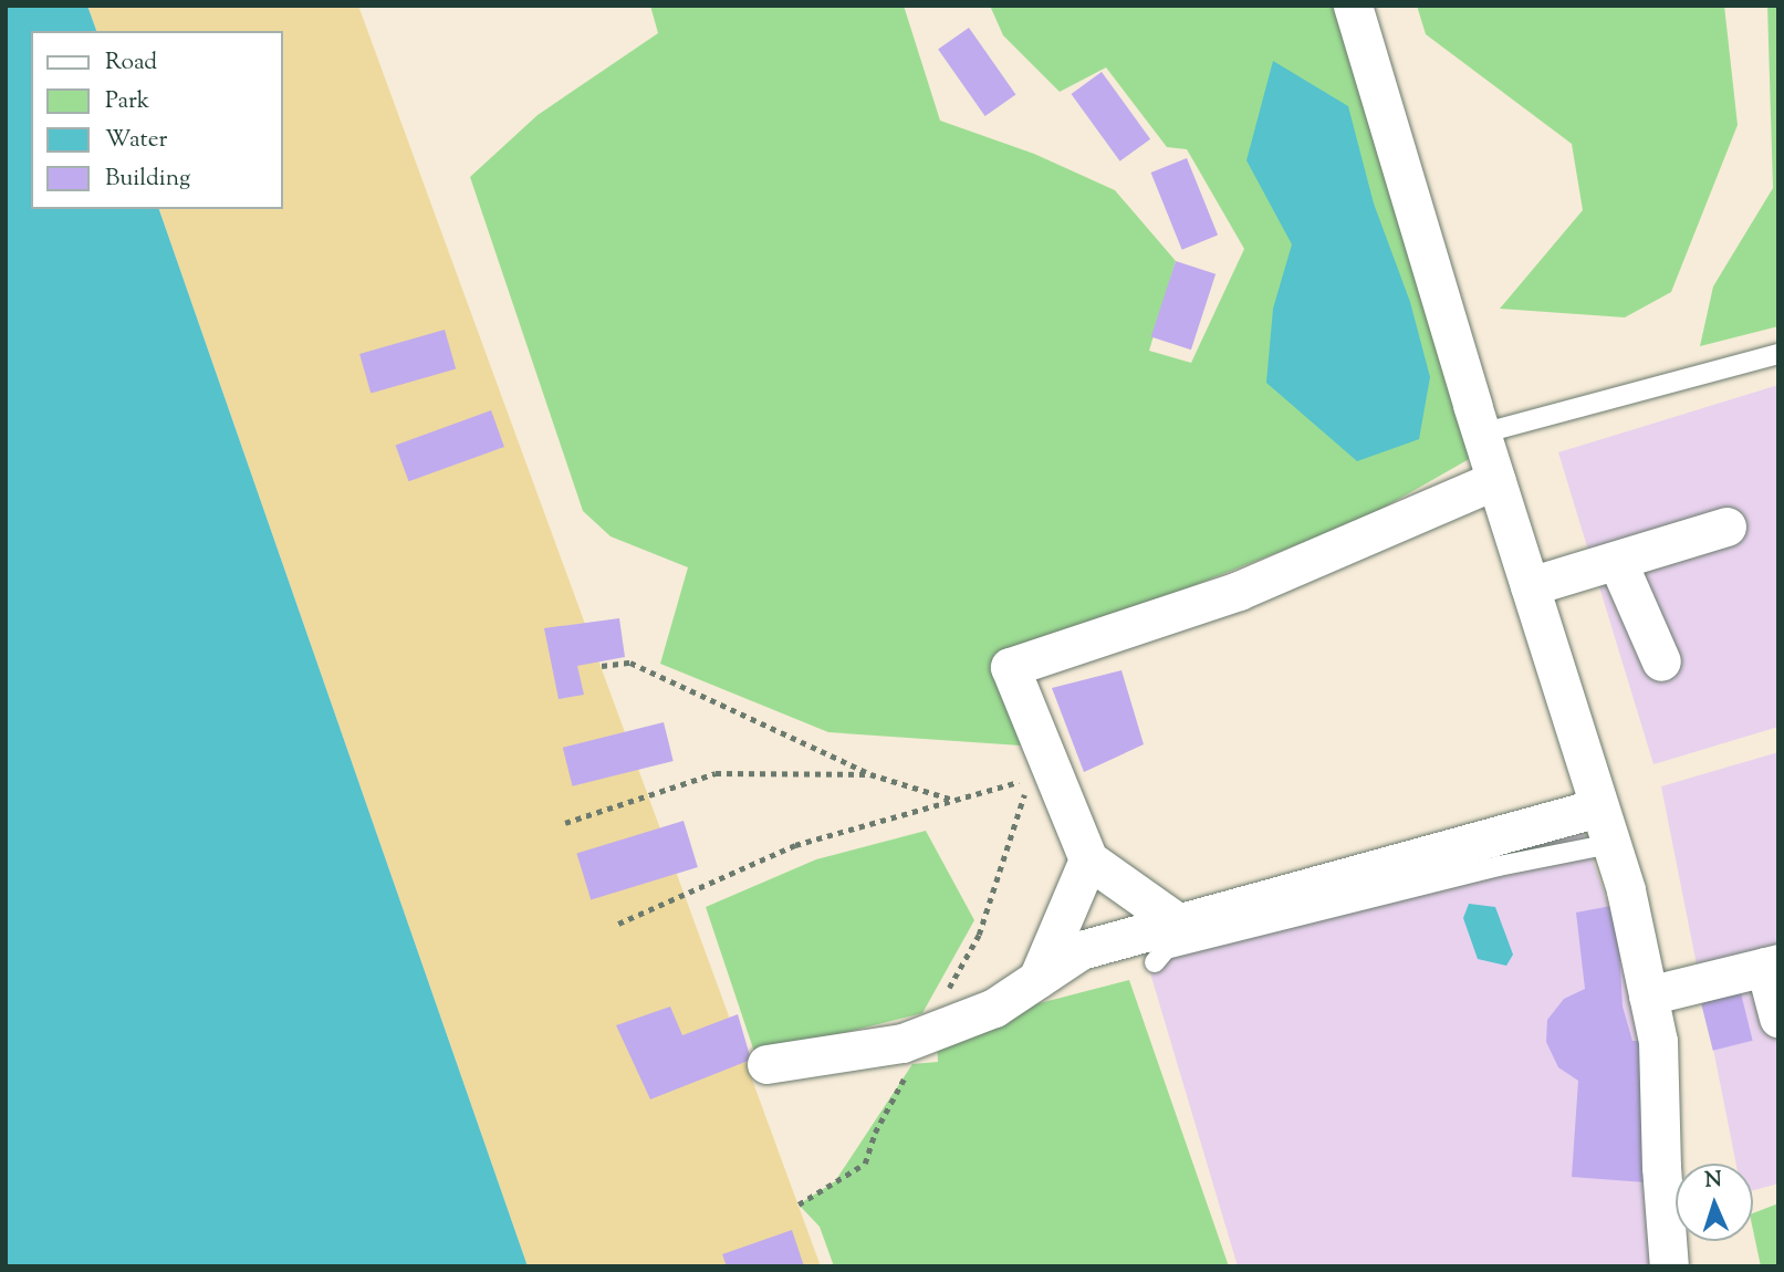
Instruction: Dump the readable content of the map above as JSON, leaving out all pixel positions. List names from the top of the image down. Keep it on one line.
{"legend":["Road","Park","Water","Building"],"north":"top"}
